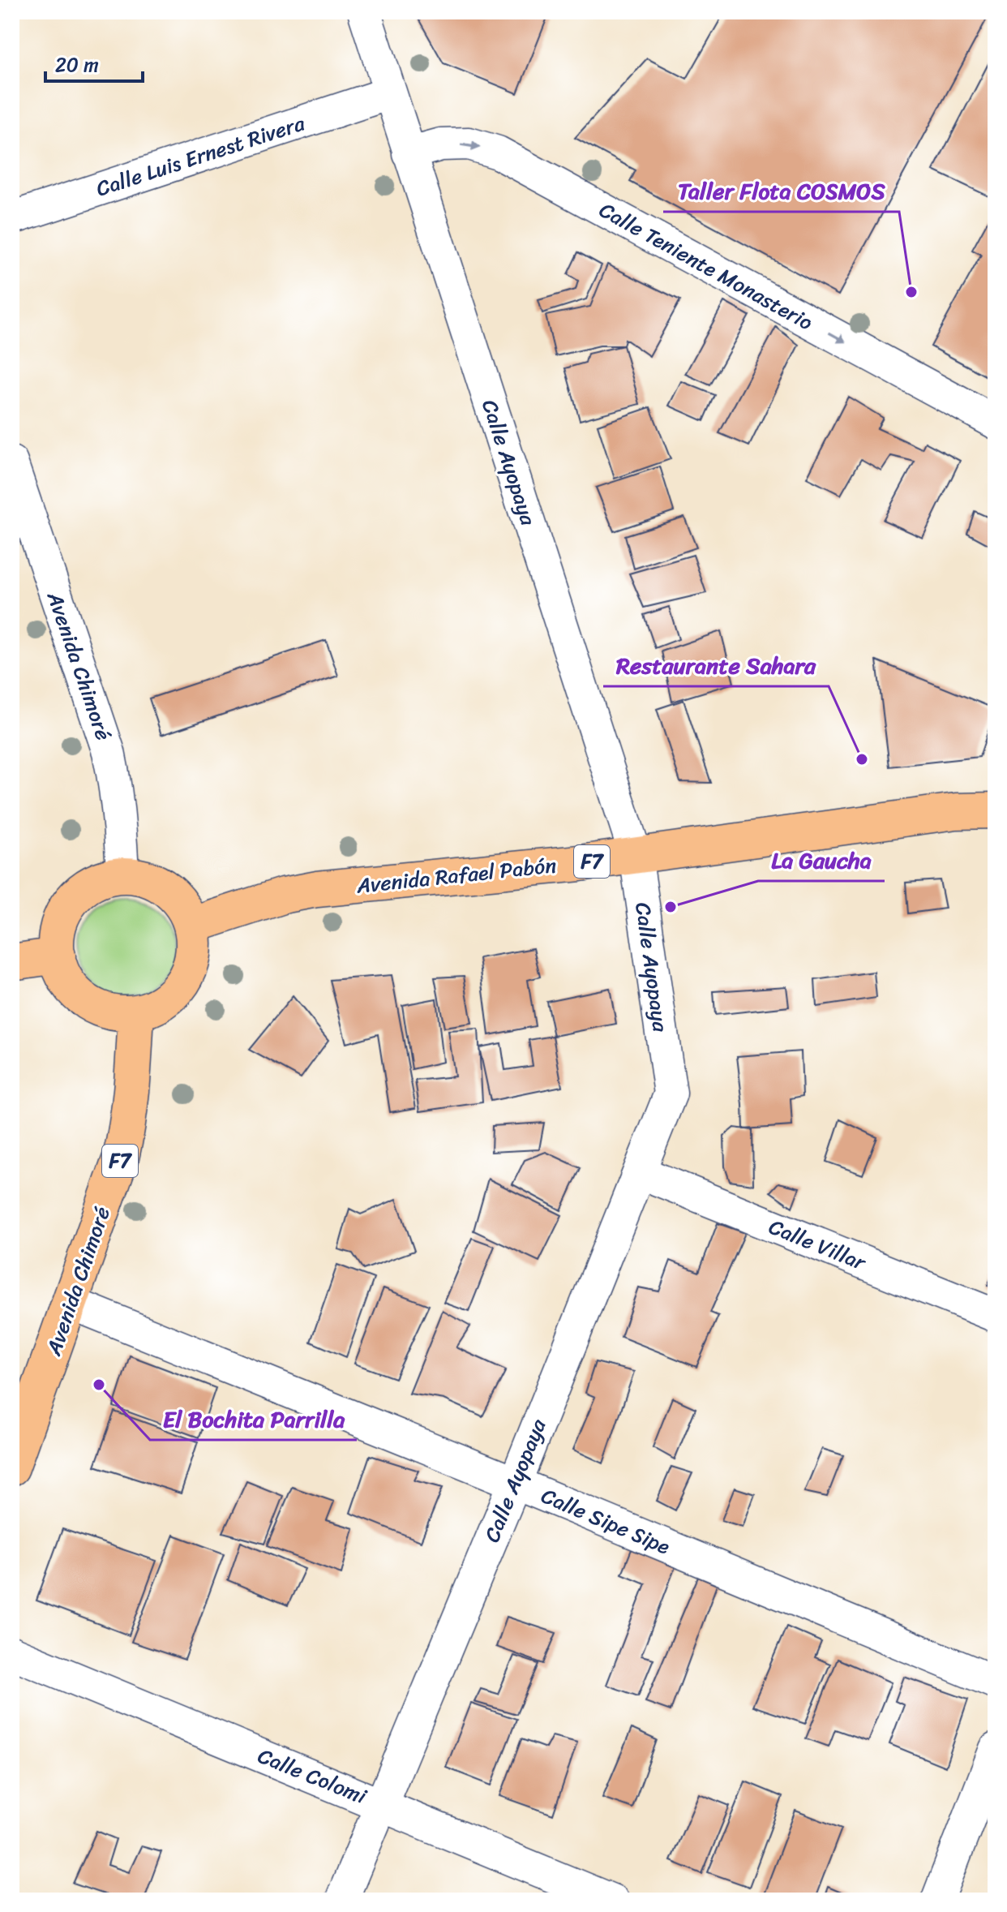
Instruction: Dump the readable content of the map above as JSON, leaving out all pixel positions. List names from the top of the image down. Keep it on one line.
{"streets":{"highway":["Avenida Chimoré","F7","Avenida Rafael Pabón"],"street":["Calle Luis Ernest Rivera","Calle Teniente Monasterio","Calle Ayopaya","Calle Villar","Calle Sipe Sipe","Calle Colomi"]},"crossings":[["Calle Luis Ernest Rivera","Calle Ayopaya"],["Calle Teniente Monasterio","Calle Ayopaya"],["Calle Ayopaya","Avenida Rafael Pabón"],["Calle Ayopaya","Calle Villar"],["Calle Ayopaya","Calle Sipe Sipe"],["Calle Ayopaya","Calle Colomi"],["Avenida Chimoré","Avenida Rafael Pabón"],["Avenida Chimoré","Calle Sipe Sipe"]],"one_way":["Calle Teniente Monasterio"],"places":["Taller Flota COSMOS","Restaurante Sahara","La Gaucha","El Bochita Parrilla"],"scale_bar":"20 m"}
